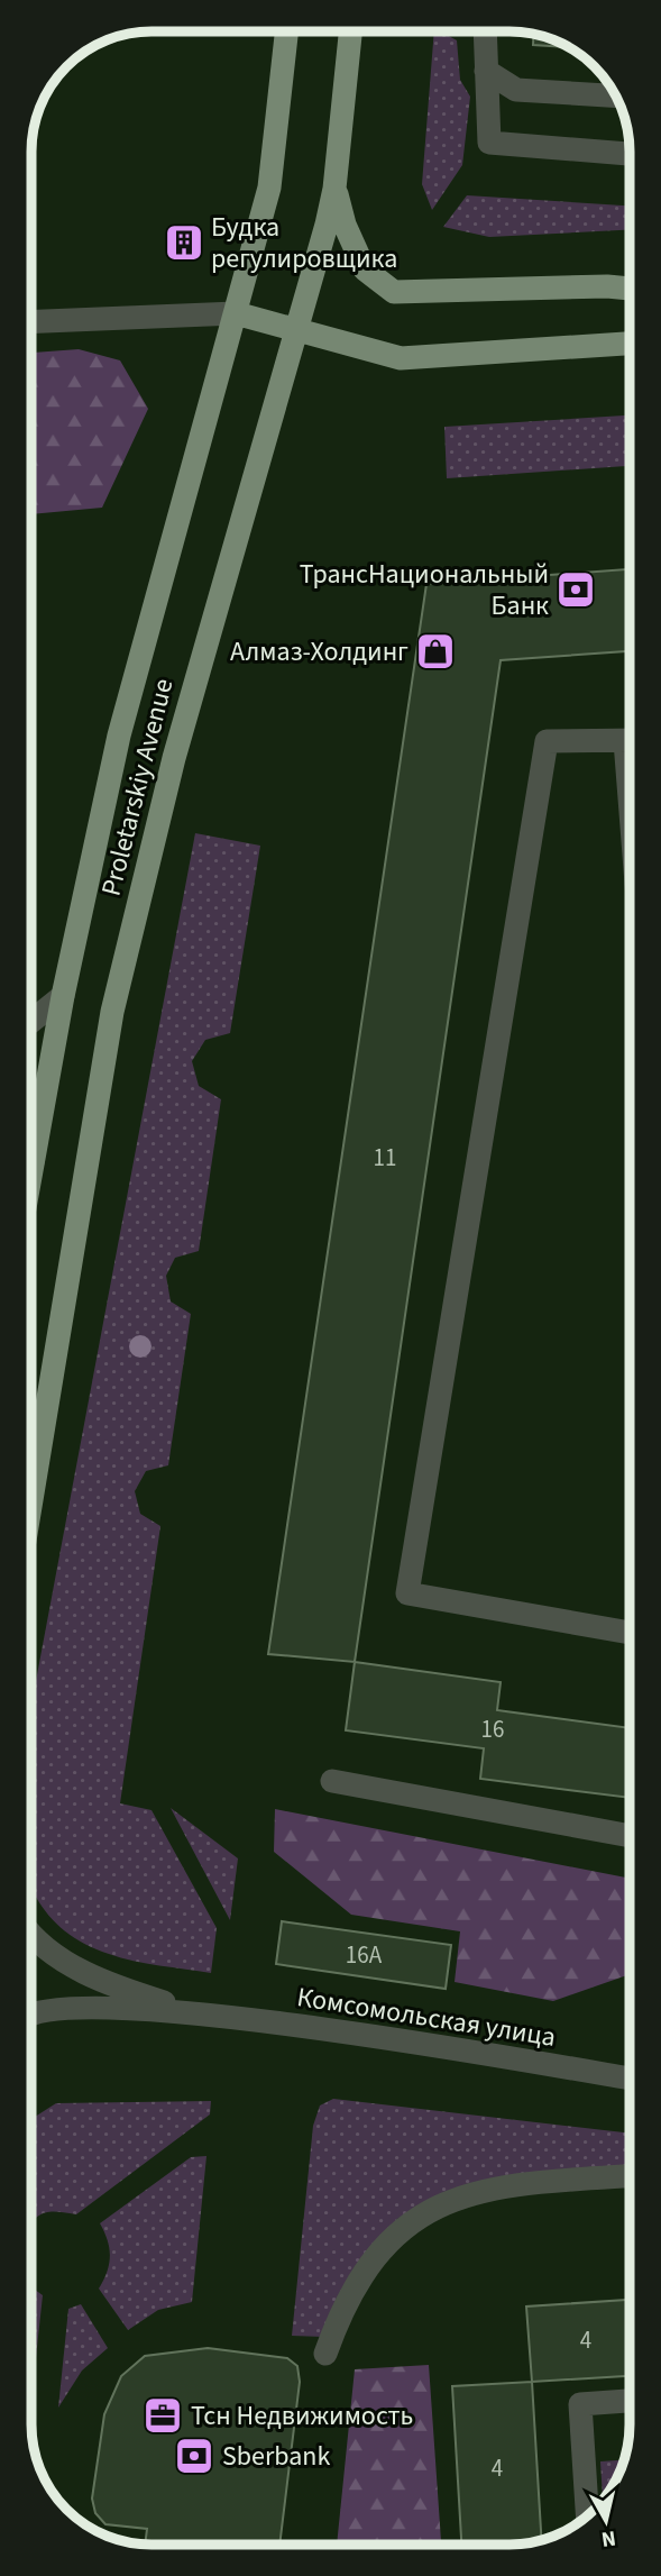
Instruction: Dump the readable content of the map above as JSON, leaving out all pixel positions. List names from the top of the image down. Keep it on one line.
{"streets":{"main road":["Proletarskiy Avenue"],"street":["Комсомольская улица"]},"places":{"building":["Будка регулировщика"],"bank":["ТрансНациональный Банк","Sberbank"],"shop":["Алмаз-Холдинг"],"office":["Тсн Недвижимость"]},"house_numbers":["11","16","16А","4","4"],"north":"bottom"}
